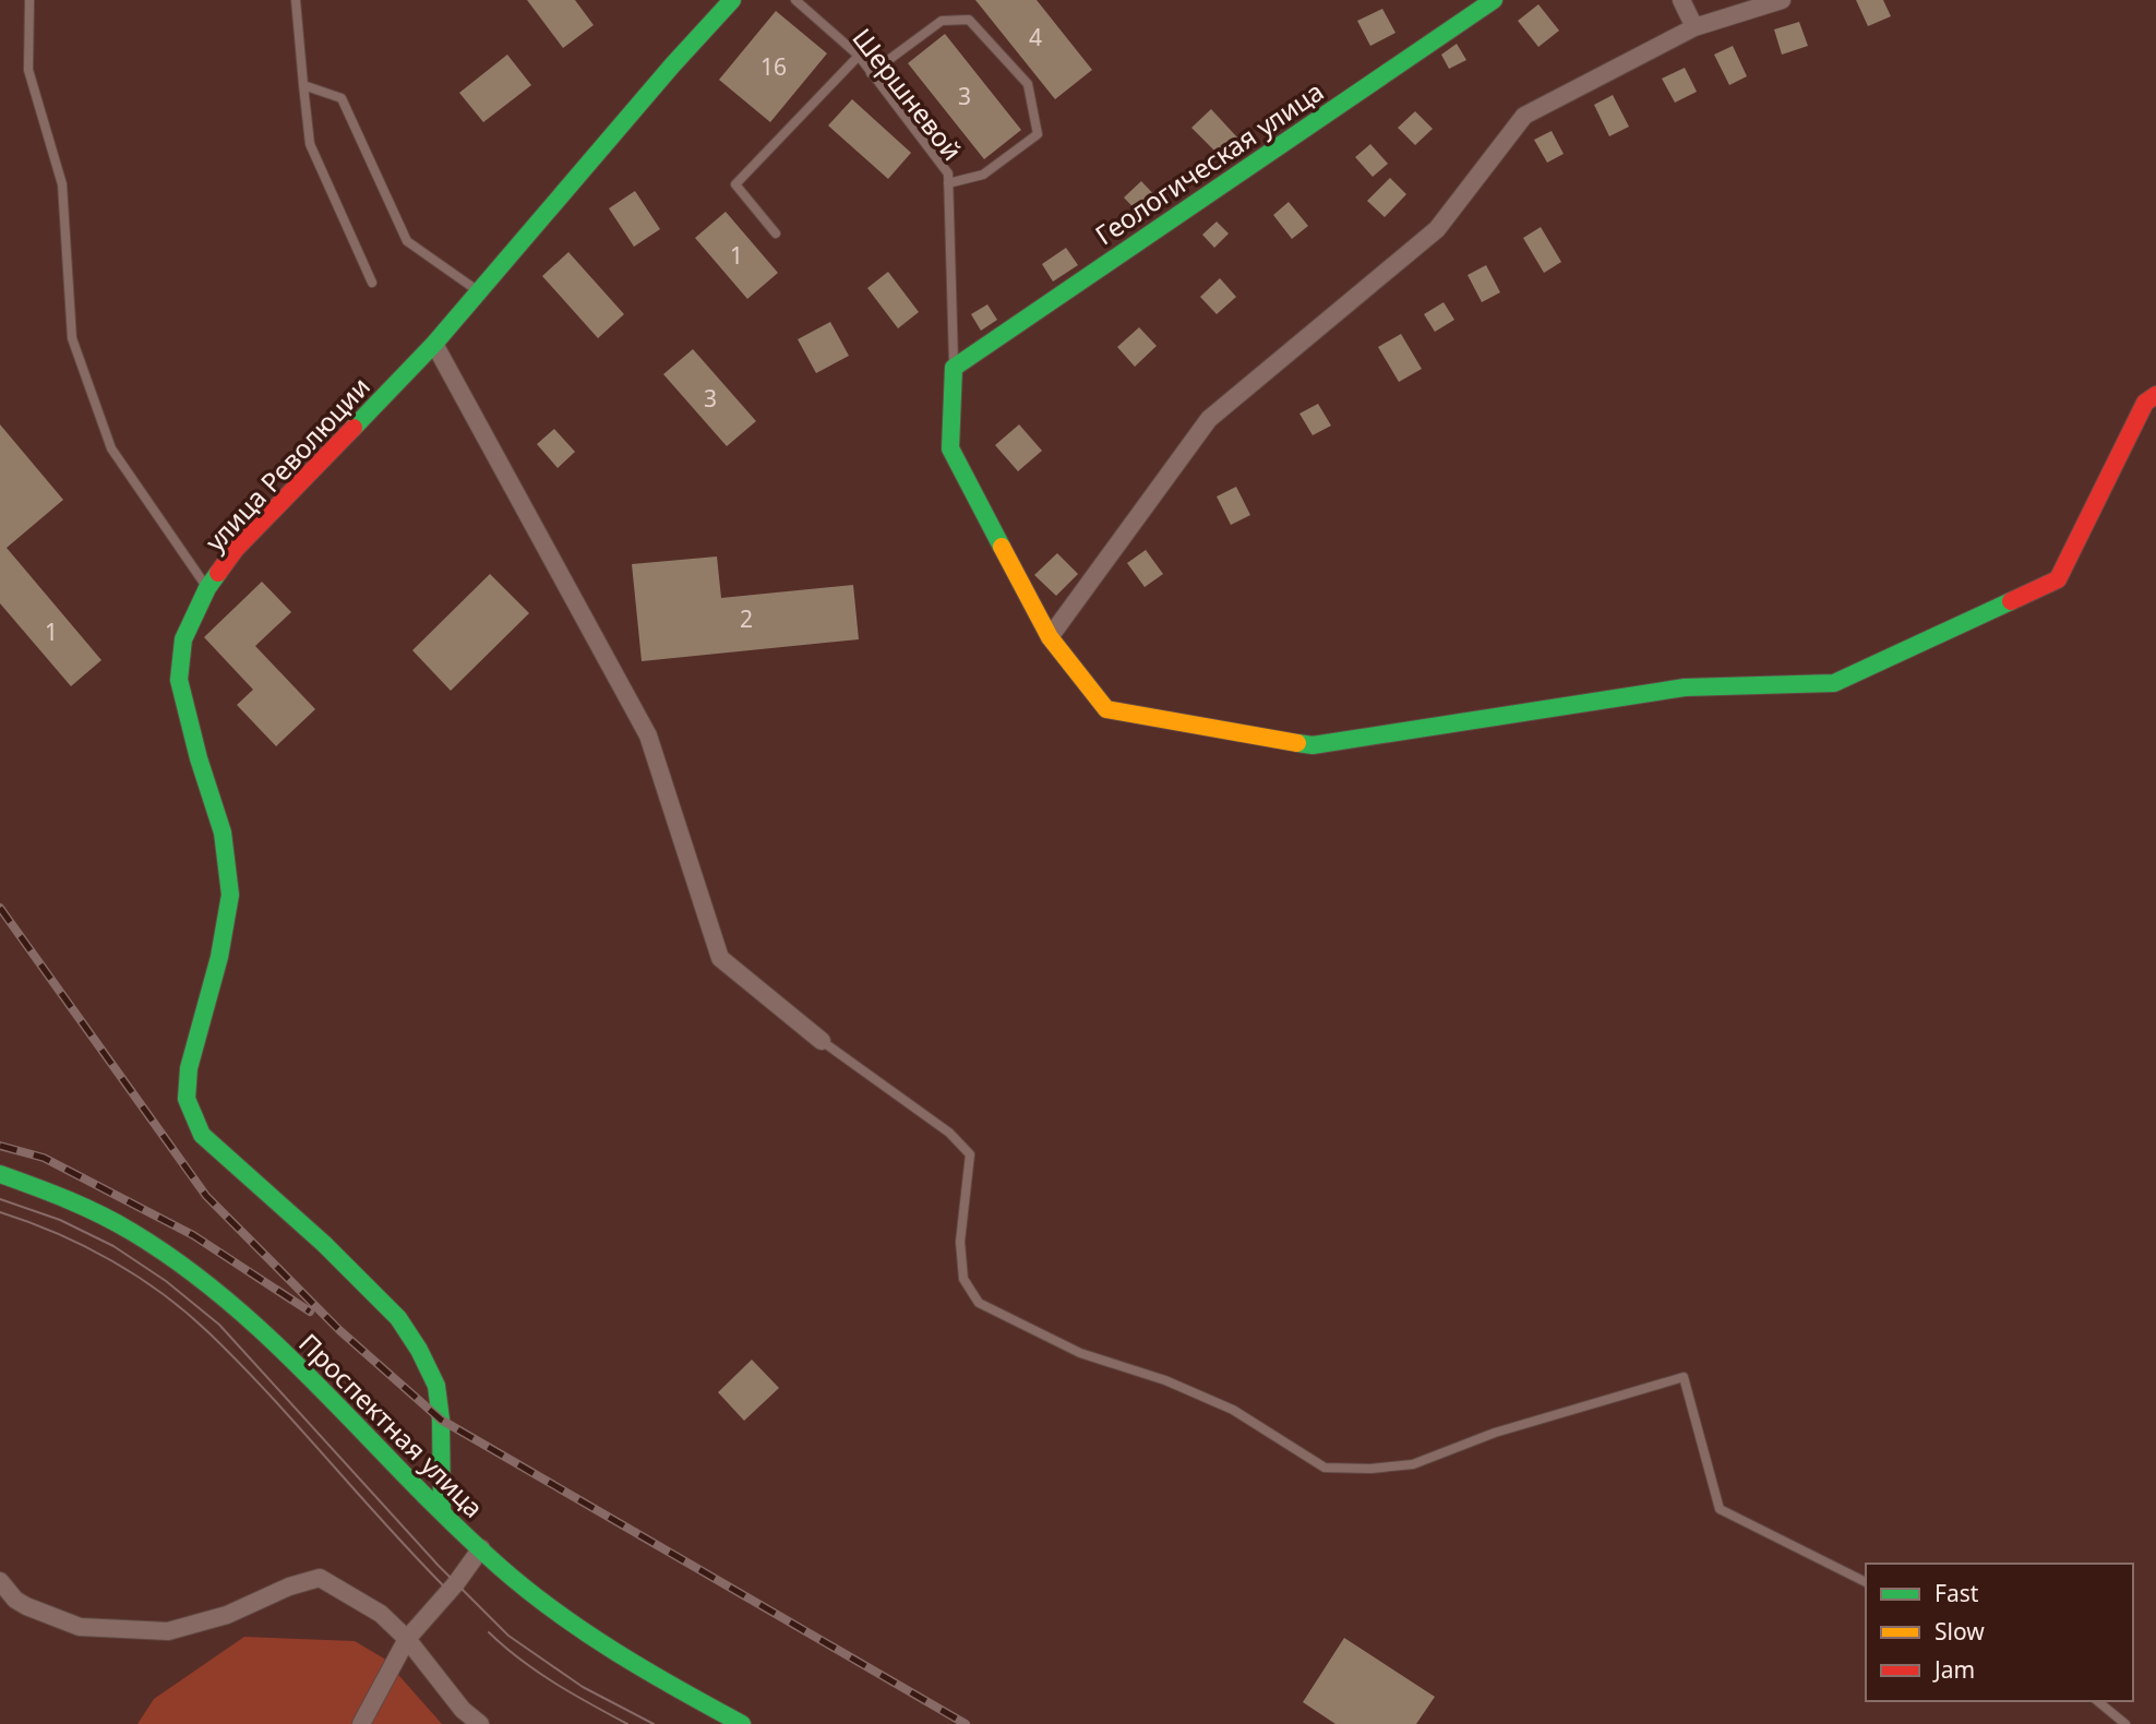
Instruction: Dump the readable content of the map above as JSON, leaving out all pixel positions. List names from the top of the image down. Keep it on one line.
{"streets":{"street":["Геологическая улица","улица Революции","Проспектная улица"],"lane":["Шершневой"]},"crossings":[["Шершневой","Геологическая улица"],["улица Революции","Проспектная улица"]],"house_numbers":["4","16","3","1","3","2","1"],"legend":["Fast","Slow","Jam"]}
